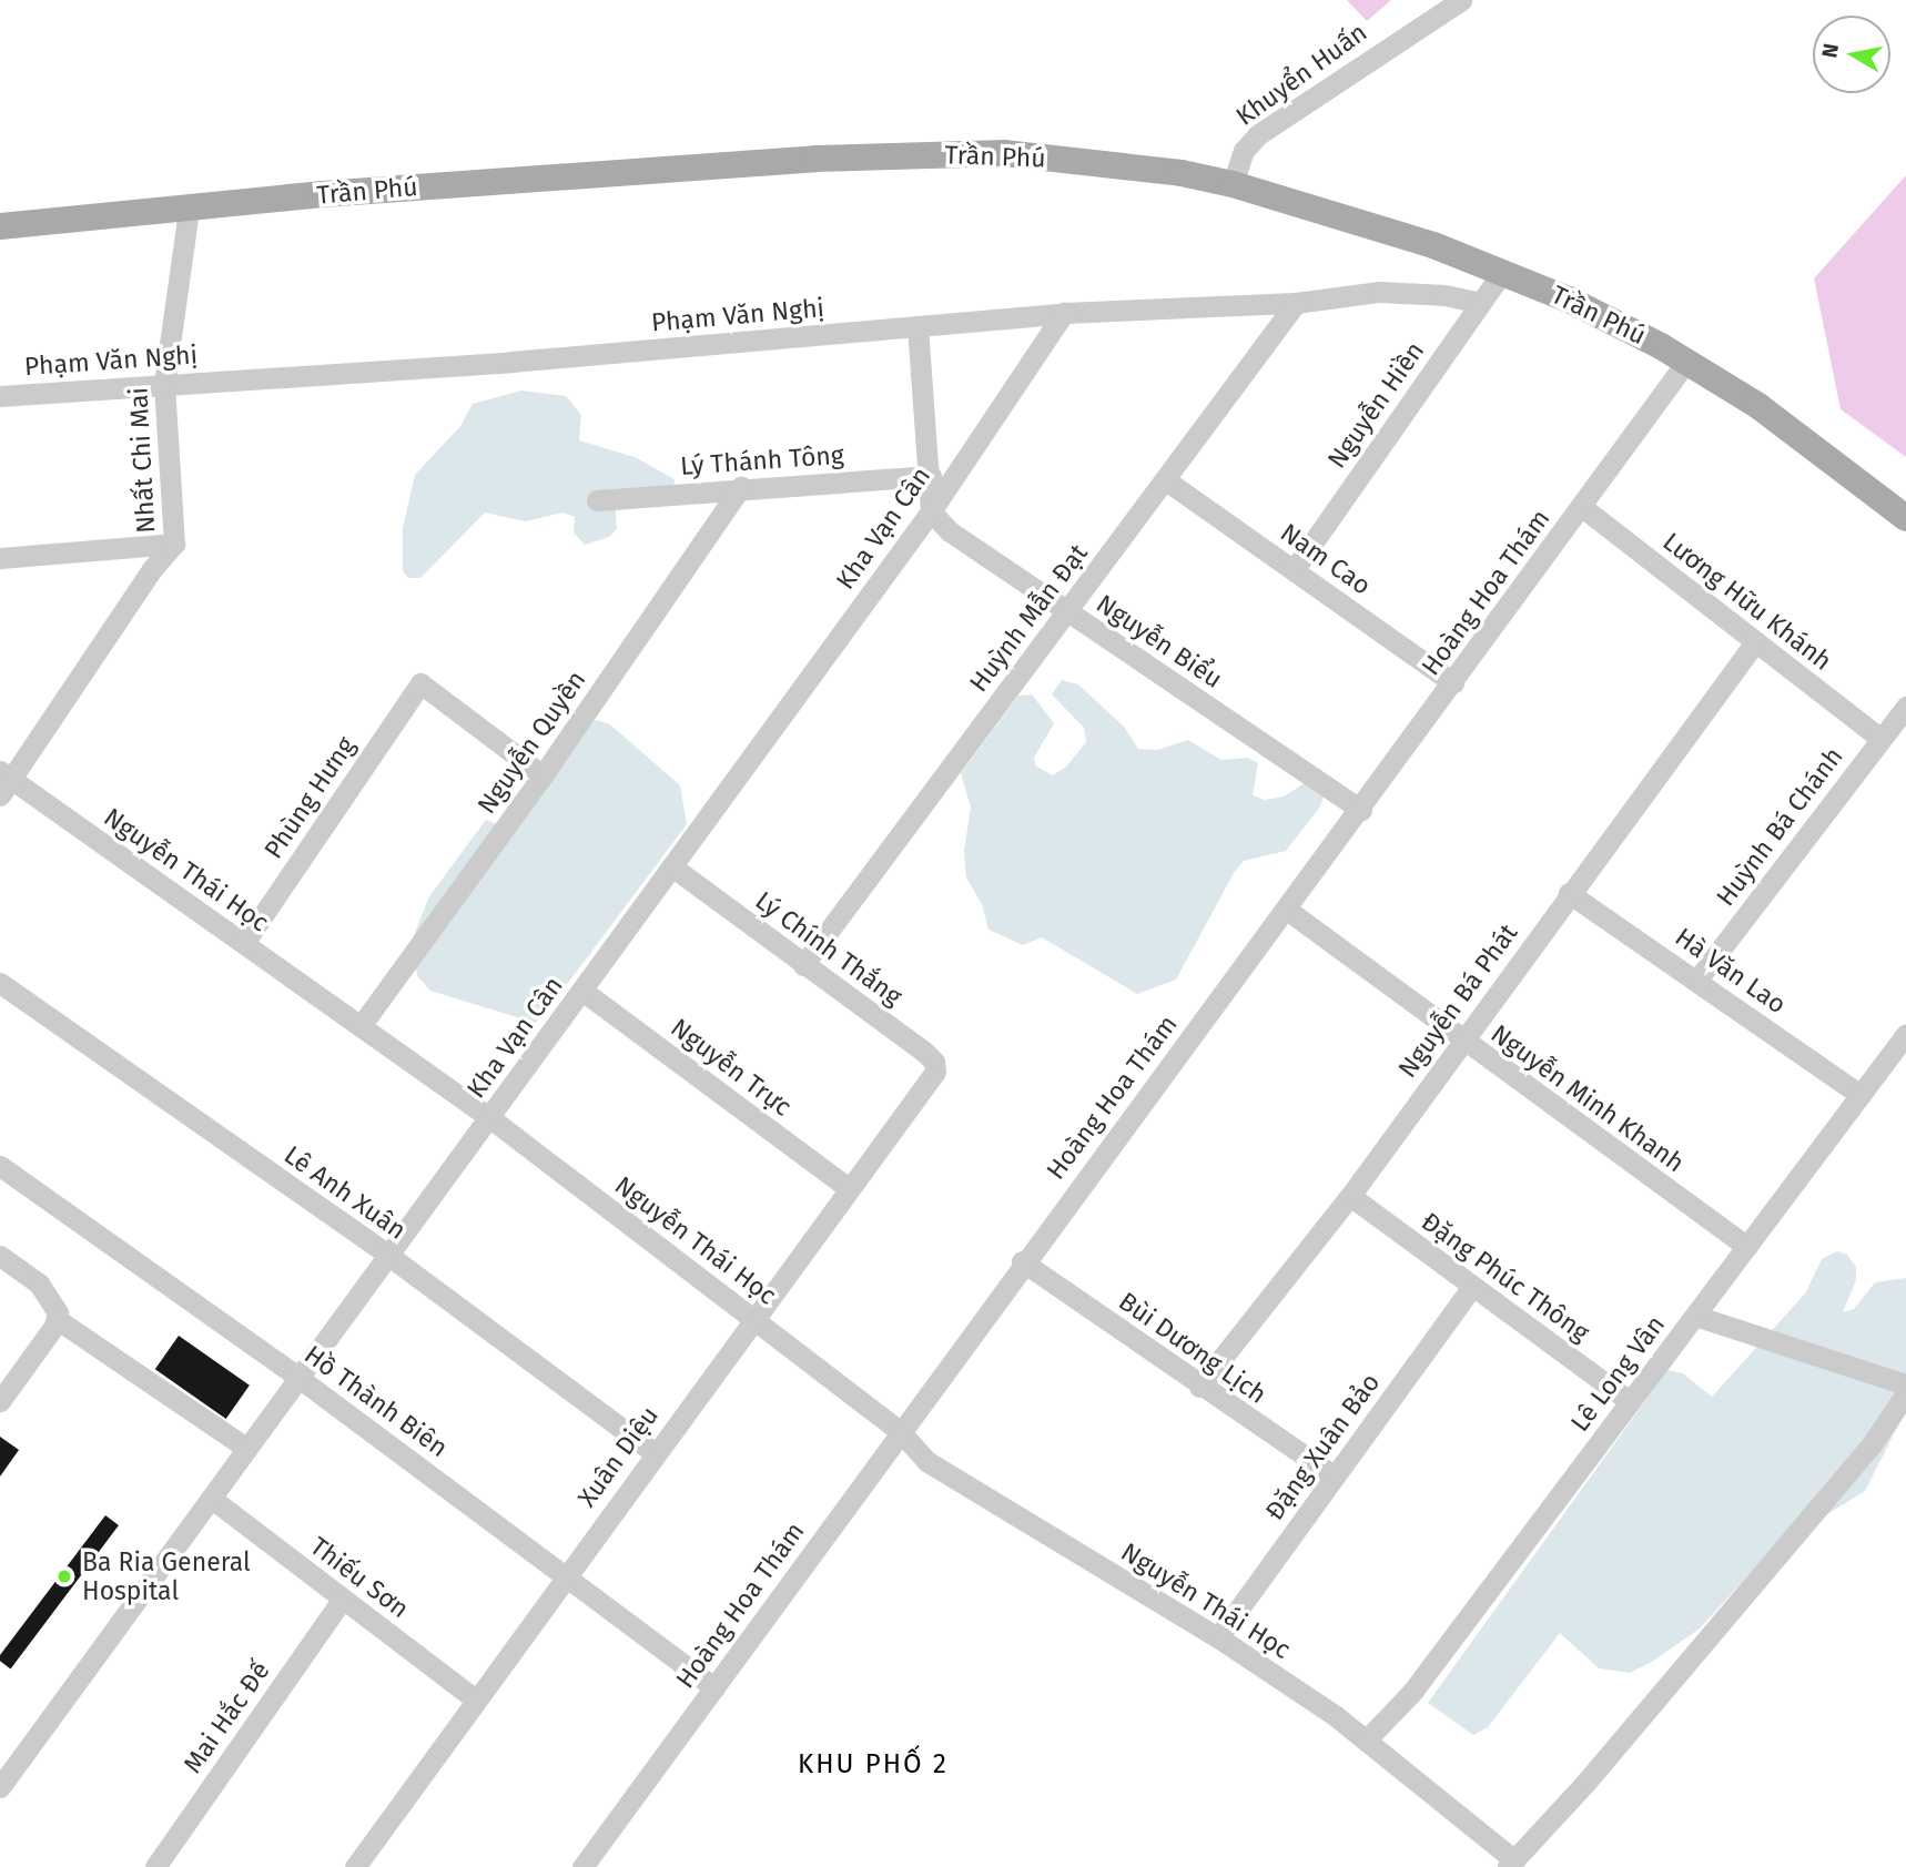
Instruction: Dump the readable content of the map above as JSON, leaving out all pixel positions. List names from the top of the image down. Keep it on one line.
{"streets":{"main road":["Trần Phú"],"street":["Khuyển Huấn","Phạm Văn Nghị","Nguyễn Hiền","Nhất Chi Mai","Lý Thánh Tông","Kha Vạn Cân","Nam Cao","Hoàng Hoa Thám","Lương Hữu Khánh","Huỳnh Mẫn Đạt","Nguyễn Biểu","Nguyễn Quyền","Phùng Hưng","Huỳnh Bá Chánh","Nguyễn Thái Học","Lý Chính Thắng","Hà Văn Lao","Nguyễn Bá Phát","Nguyễn Trực","Nguyễn Minh Khanh","Lê Anh Xuân","Đặng Phúc Thông","Bùi Dương Lịch","Lê Long Vân","Hồ Thành Biên","Đặng Xuân Bảo","Xuân Diệu","Thiếu Sơn","Mai Hắc Đế"]},"crossings":[["Khuyển Huấn","Trần Phú"],["Trần Phú","Nguyễn Hiền"],["Trần Phú","Nhất Chi Mai"],["Trần Phú","Hoàng Hoa Thám"],["Phạm Văn Nghị","Nguyễn Hiền"],["Phạm Văn Nghị","Nhất Chi Mai"],["Phạm Văn Nghị","Kha Vạn Cân"],["Phạm Văn Nghị","Huỳnh Mẫn Đạt"],["Nguyễn Hiền","Nam Cao"],["Nhất Chi Mai","Nguyễn Thái Học"],["Lý Thánh Tông","Nguyễn Quyền"],["Kha Vạn Cân","Nguyễn Biểu"],["Kha Vạn Cân","Nguyễn Thái Học"],["Kha Vạn Cân","Lý Chính Thắng"],["Kha Vạn Cân","Nguyễn Trực"],["Kha Vạn Cân","Lê Anh Xuân"],["Kha Vạn Cân","Hồ Thành Biên"],["Kha Vạn Cân","Thiếu Sơn"],["Nam Cao","Hoàng Hoa Thám"],["Nam Cao","Huỳnh Mẫn Đạt"],["Hoàng Hoa Thám","Lương Hữu Khánh"],["Hoàng Hoa Thám","Nguyễn Biểu"],["Hoàng Hoa Thám","Nguyễn Thái Học"],["Hoàng Hoa Thám","Nguyễn Minh Khanh"],["Hoàng Hoa Thám","Bùi Dương Lịch"],["Hoàng Hoa Thám","Hồ Thành Biên"],["Lương Hữu Khánh","Huỳnh Bá Chánh"],["Lương Hữu Khánh","Nguyễn Bá Phát"],["Huỳnh Mẫn Đạt","Nguyễn Biểu"],["Huỳnh Mẫn Đạt","Lý Chính Thắng"],["Nguyễn Quyền","Phùng Hưng"],["Nguyễn Quyền","Nguyễn Thái Học"],["Phùng Hưng","Nguyễn Thái Học"],["Huỳnh Bá Chánh","Hà Văn Lao"],["Nguyễn Thái Học","Lê Long Vân"],["Nguyễn Thái Học","Đặng Xuân Bảo"],["Nguyễn Thái Học","Xuân Diệu"],["Lý Chính Thắng","Xuân Diệu"],["Hà Văn Lao","Nguyễn Bá Phát"],["Hà Văn Lao","Lê Long Vân"],["Nguyễn Bá Phát","Nguyễn Minh Khanh"],["Nguyễn Bá Phát","Đặng Phúc Thông"],["Nguyễn Bá Phát","Bùi Dương Lịch"],["Nguyễn Trực","Xuân Diệu"],["Nguyễn Minh Khanh","Lê Long Vân"],["Lê Anh Xuân","Xuân Diệu"],["Đặng Phúc Thông","Lê Long Vân"],["Đặng Phúc Thông","Đặng Xuân Bảo"],["Bùi Dương Lịch","Đặng Xuân Bảo"],["Hồ Thành Biên","Xuân Diệu"],["Xuân Diệu","Thiếu Sơn"],["Thiếu Sơn","Mai Hắc Đế"]],"districts":["KHU PHỐ 2"],"places":["Ba Ria General Hospital"],"north":"left"}
